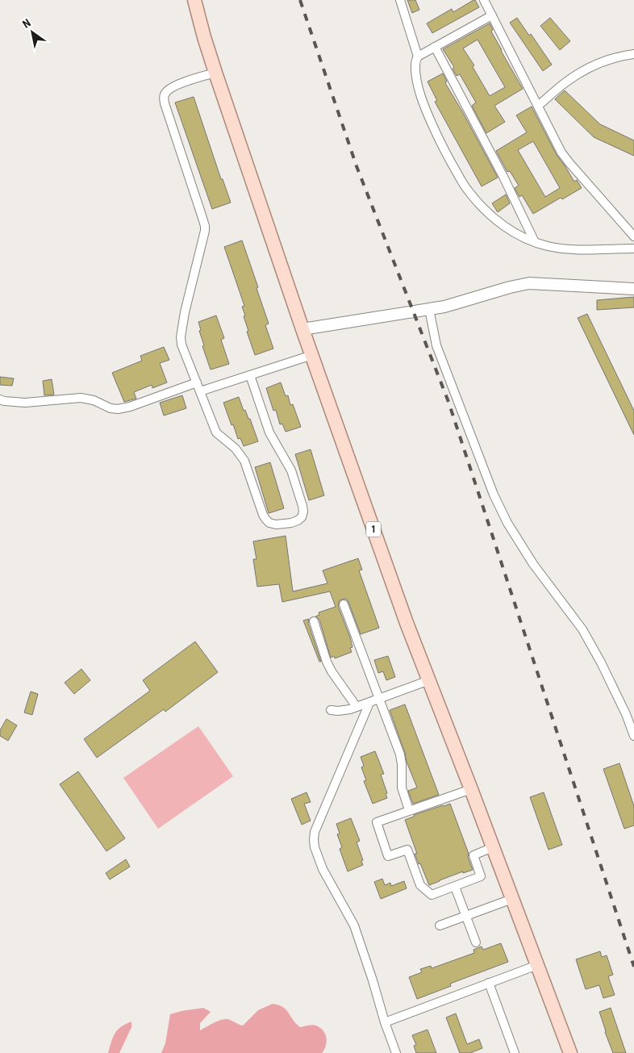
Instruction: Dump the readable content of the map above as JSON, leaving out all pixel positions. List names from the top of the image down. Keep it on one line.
{"streets":{"main road":["1"]},"north":"top left"}
